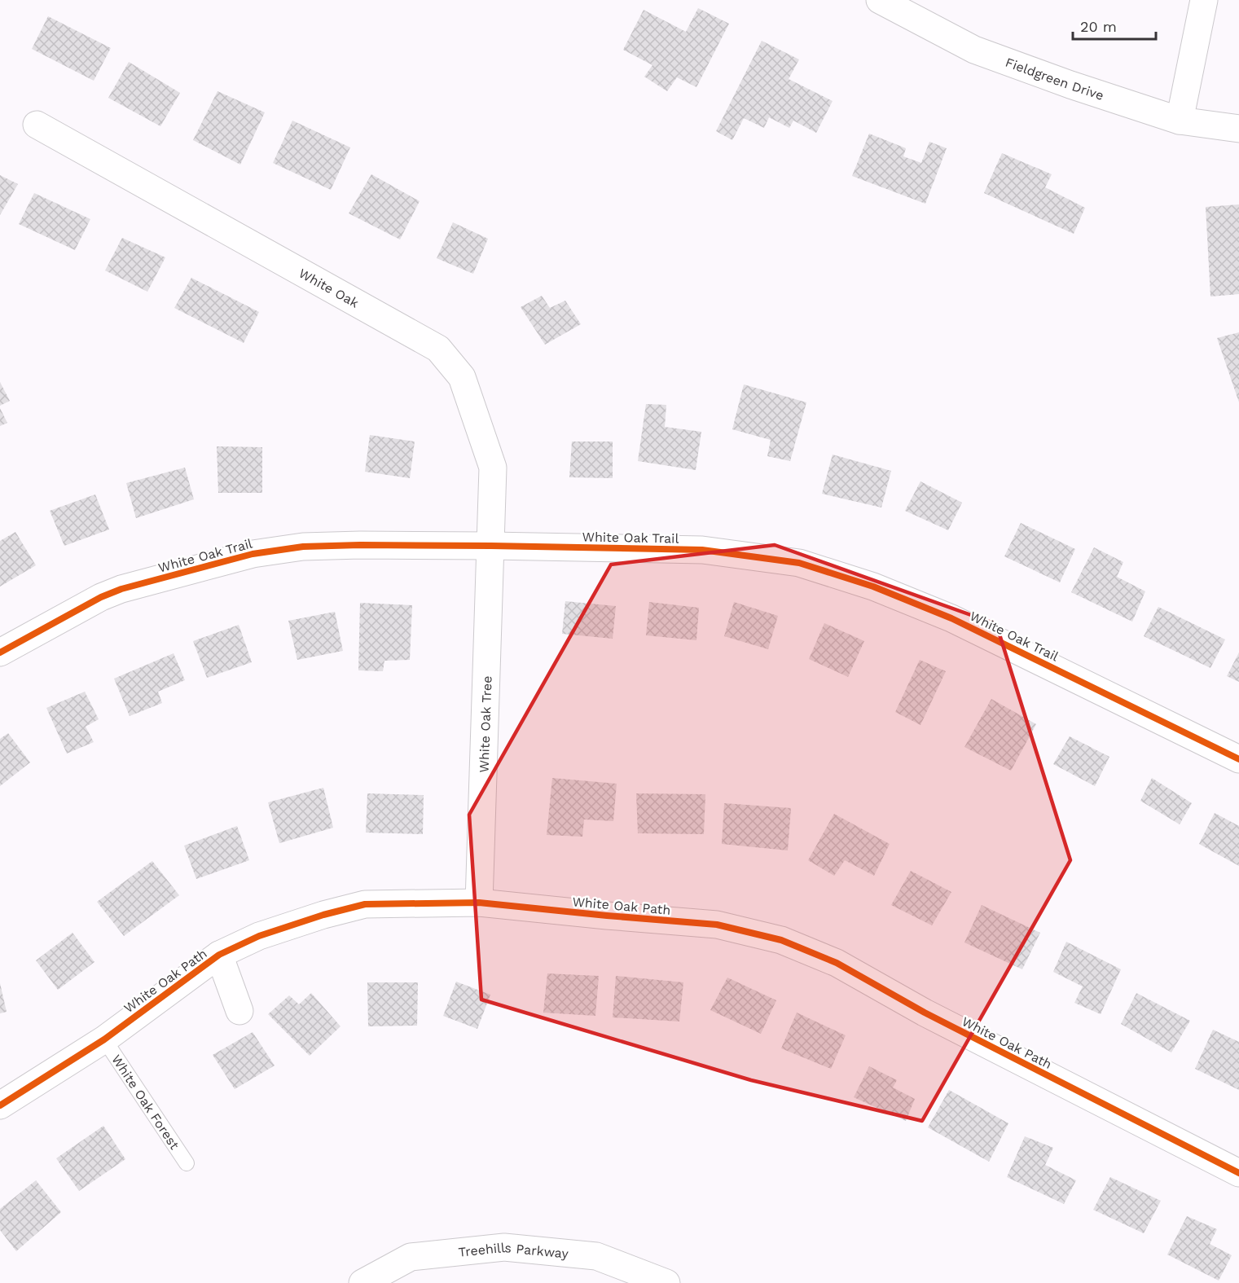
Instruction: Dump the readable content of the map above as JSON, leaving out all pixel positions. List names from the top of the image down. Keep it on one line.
{"streets":{"street":["Fieldgreen Drive","White Oak","White Oak Trail","White Oak Tree","White Oak Path","Treehills Parkway"],"lane":["White Oak Forest"]},"crossings":[["White Oak","White Oak Trail"],["White Oak","White Oak Tree"],["White Oak Trail","White Oak Tree"],["White Oak Tree","White Oak Path"],["White Oak Path","White Oak Forest"]],"scale_bar":"20 m"}
